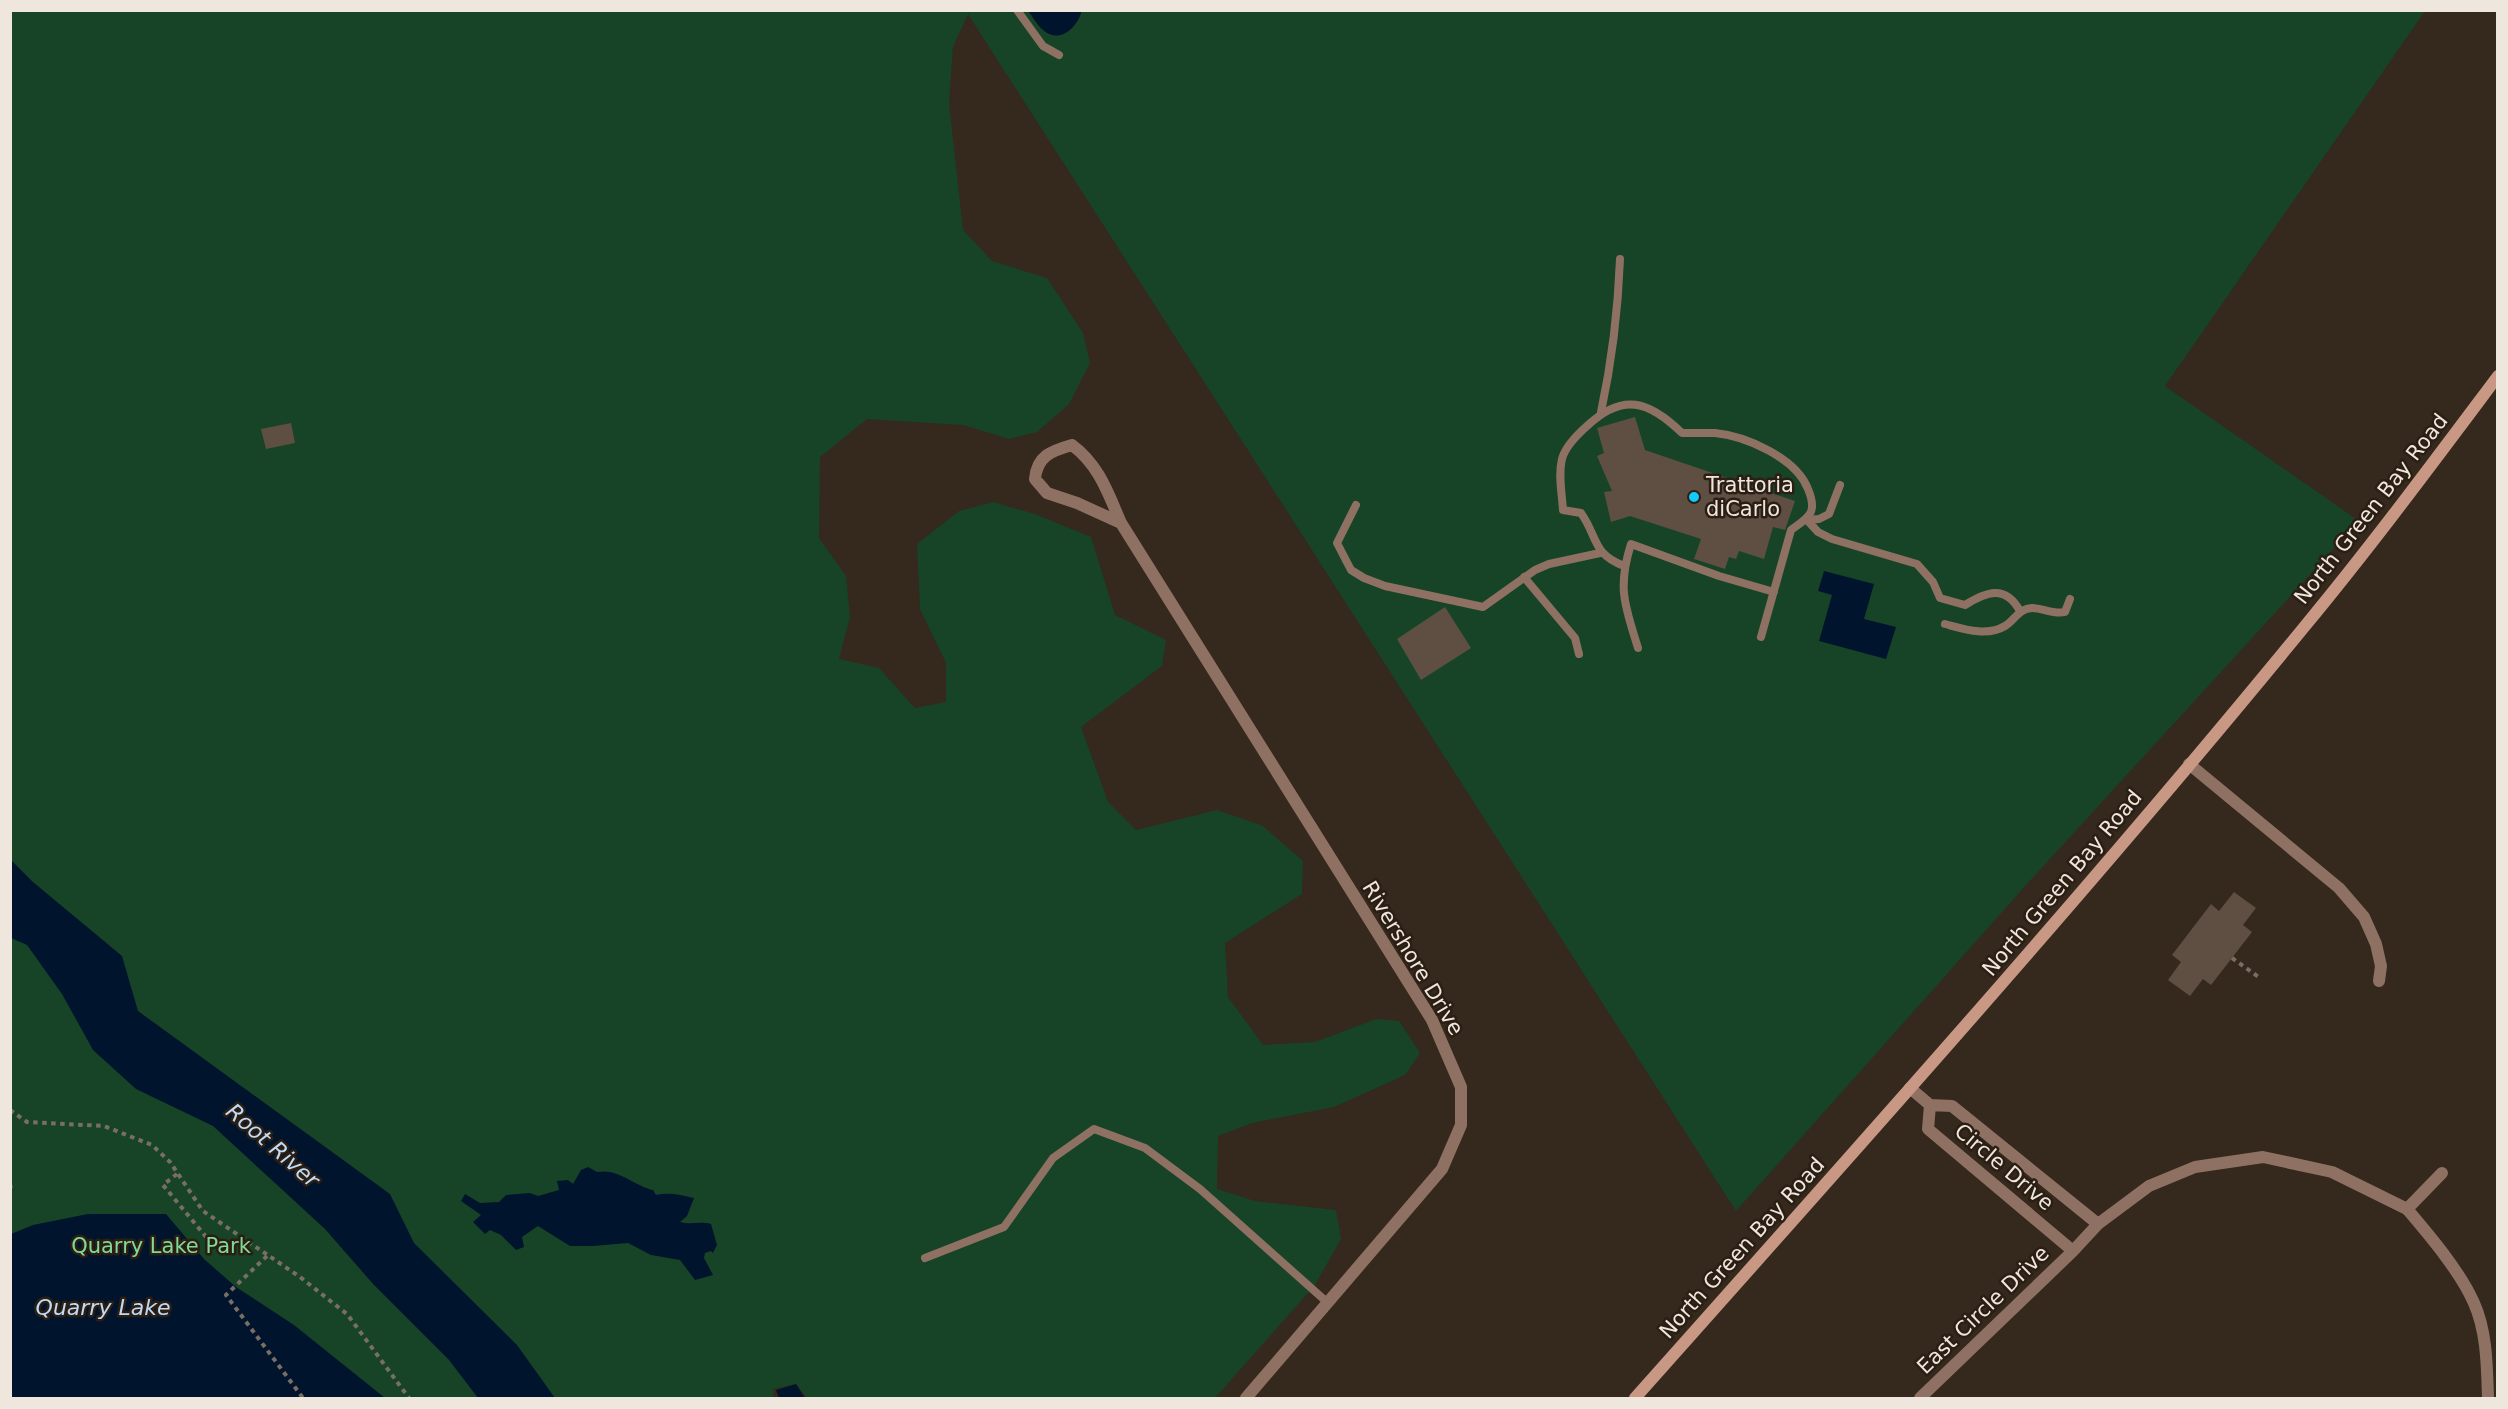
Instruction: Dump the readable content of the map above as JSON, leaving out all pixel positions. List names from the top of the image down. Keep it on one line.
{"streets":{"street":["North Green Bay Road","Rivershore Drive","Circle Drive","East Circle Drive"]},"crossings":[["North Green Bay Road","Circle Drive"],["Circle Drive","East Circle Drive"]],"water":["Root River","Quarry Lake"],"parks":["Quarry Lake Park"],"places":["Trattoria diCarlo"]}
